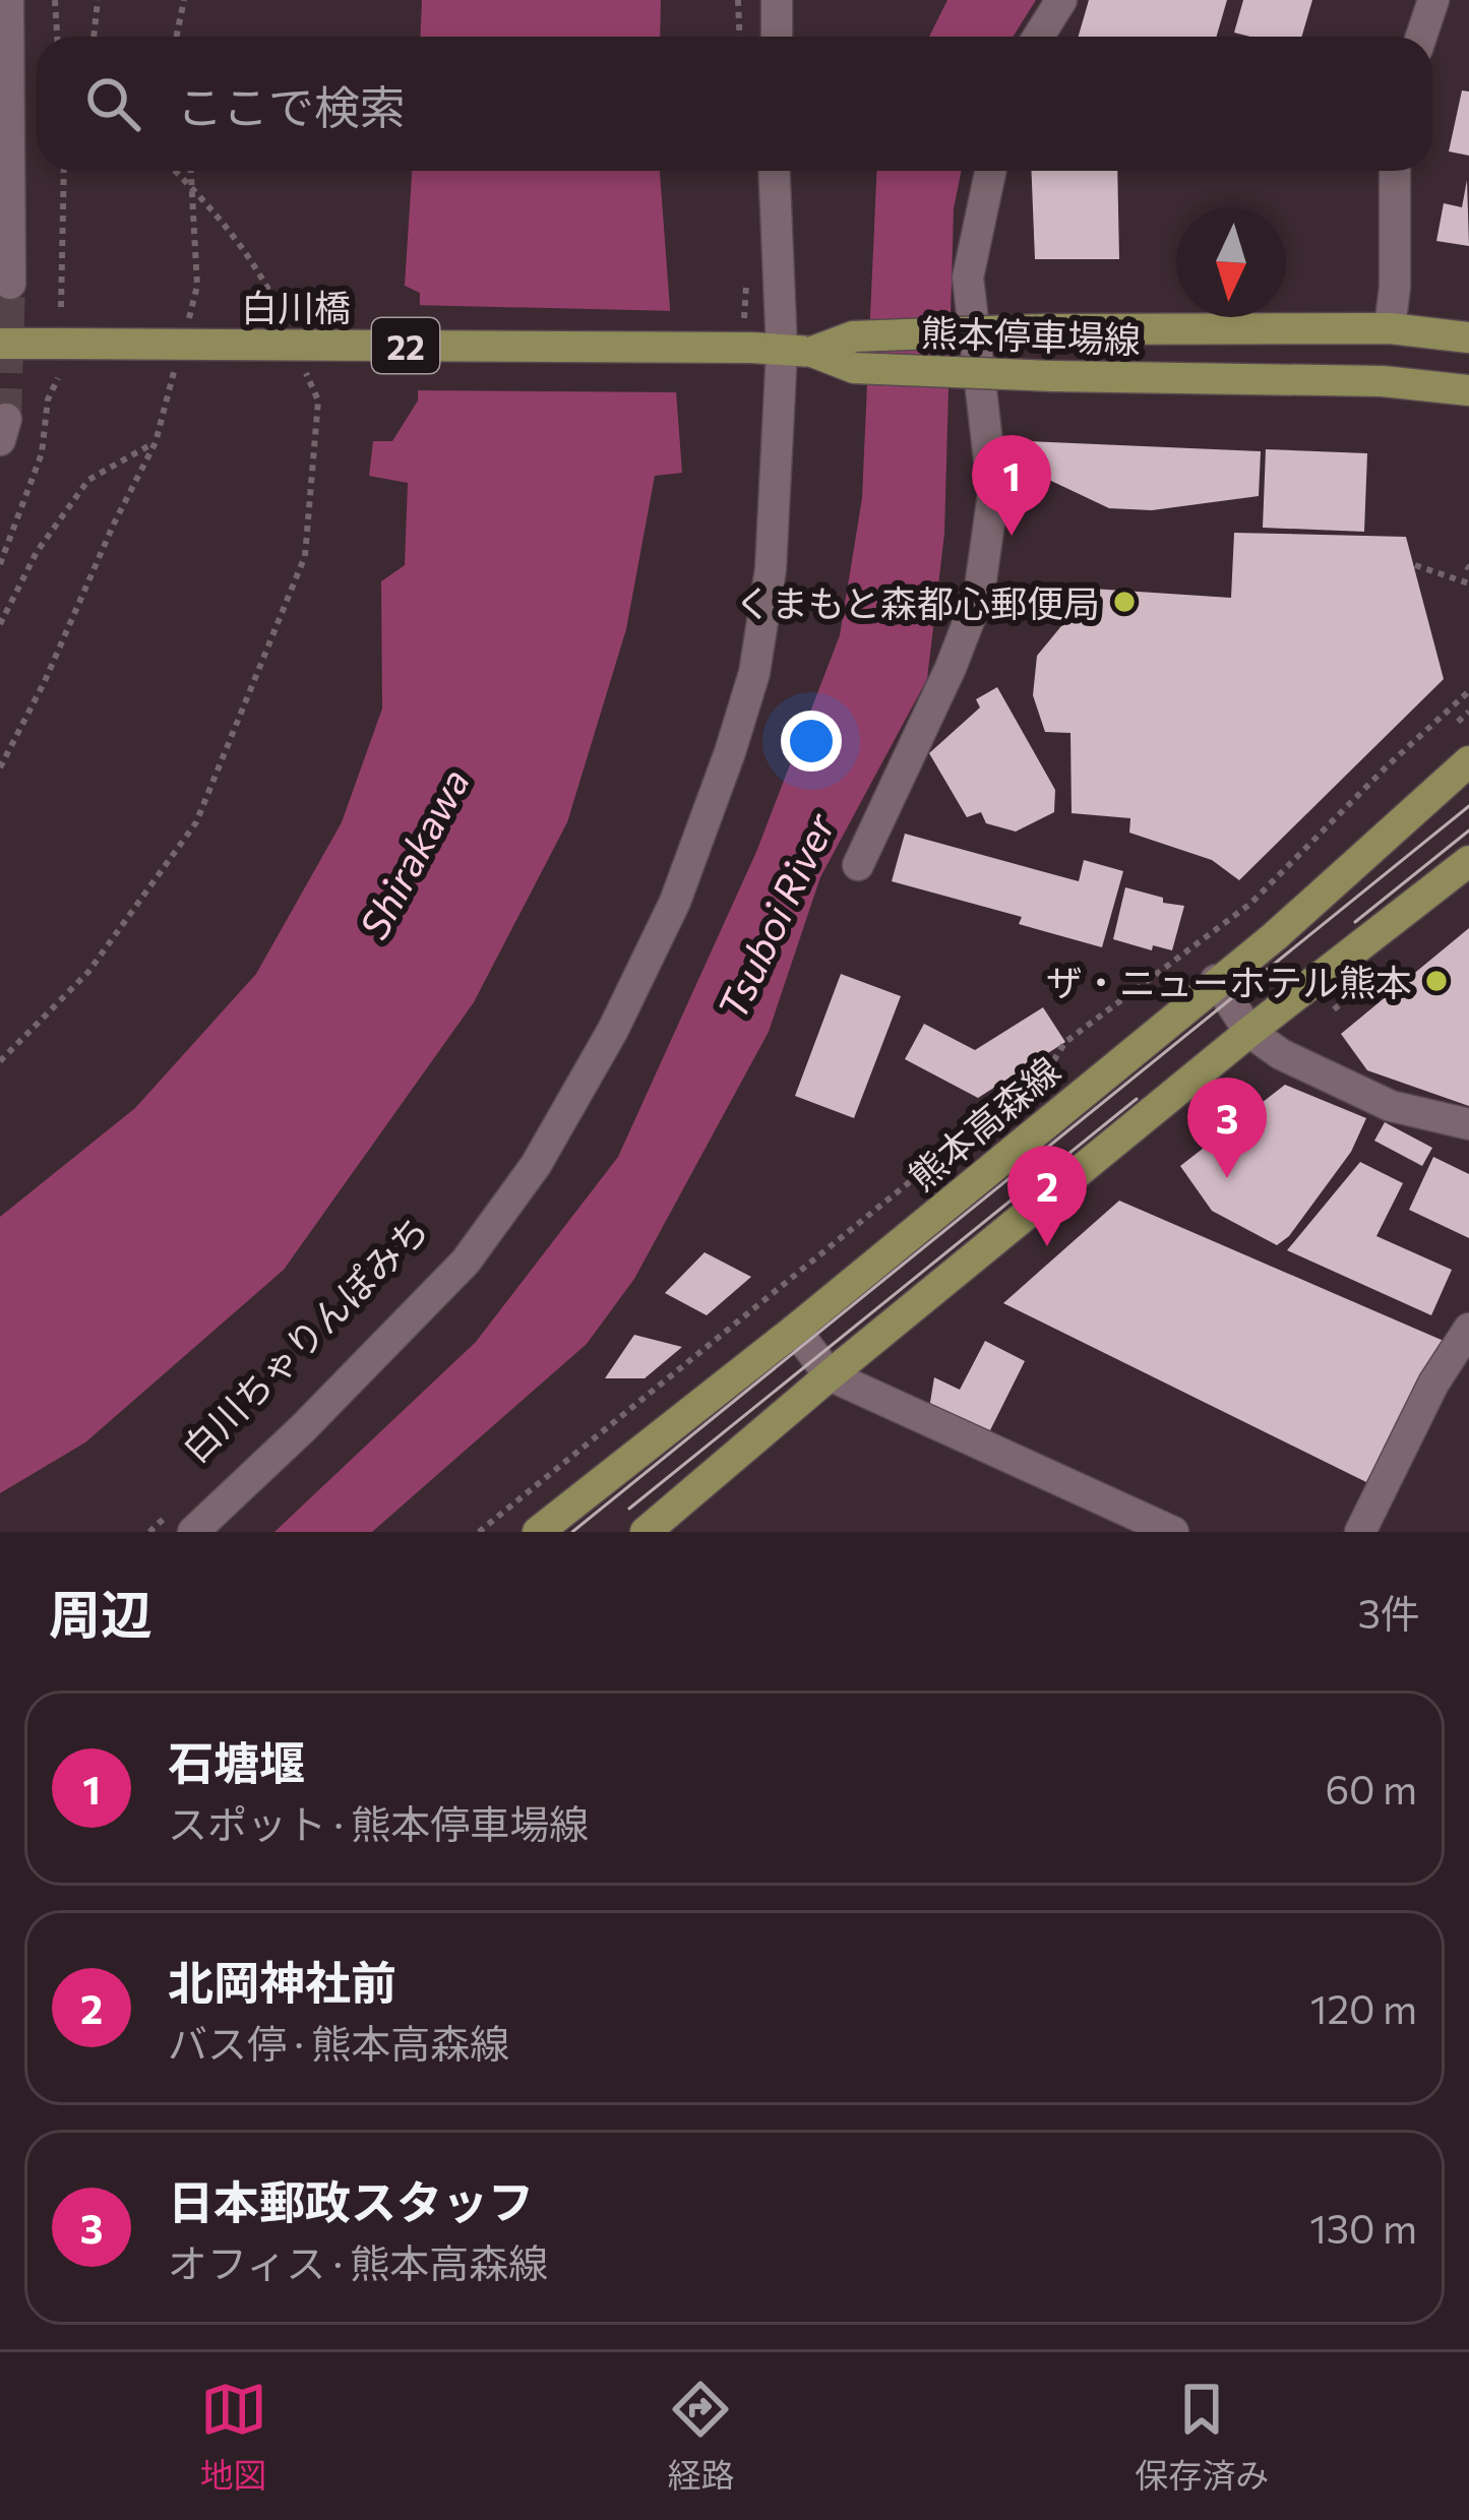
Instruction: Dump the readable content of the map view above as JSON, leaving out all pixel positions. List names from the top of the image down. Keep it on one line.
{"streets":{"main road":["白川橋","熊本停車場線","22","熊本高森線"],"path":["白川ちゃりんぽみち"]},"crossings":[["白川橋","熊本停車場線"]],"water":["Shirakawa","Tsuboi River"],"places":["くまもと森都心郵便局","ザ・ニューホテル熊本"],"north":"bottom","page":{"search":"ここで検索","pins":["1","3","2"],"heading":["周辺","3件"],"list":[{"mark":"1","name":"石塘堰","note":"スポット · 熊本停車場線","value":"60 m"},{"mark":"2","name":"北岡神社前","note":"バス停 · 熊本高森線","value":"120 m"},{"mark":"3","name":"日本郵政スタッフ","note":"オフィス · 熊本高森線","value":"130 m"}],"nav":["地図","経路","保存済み"]}}
